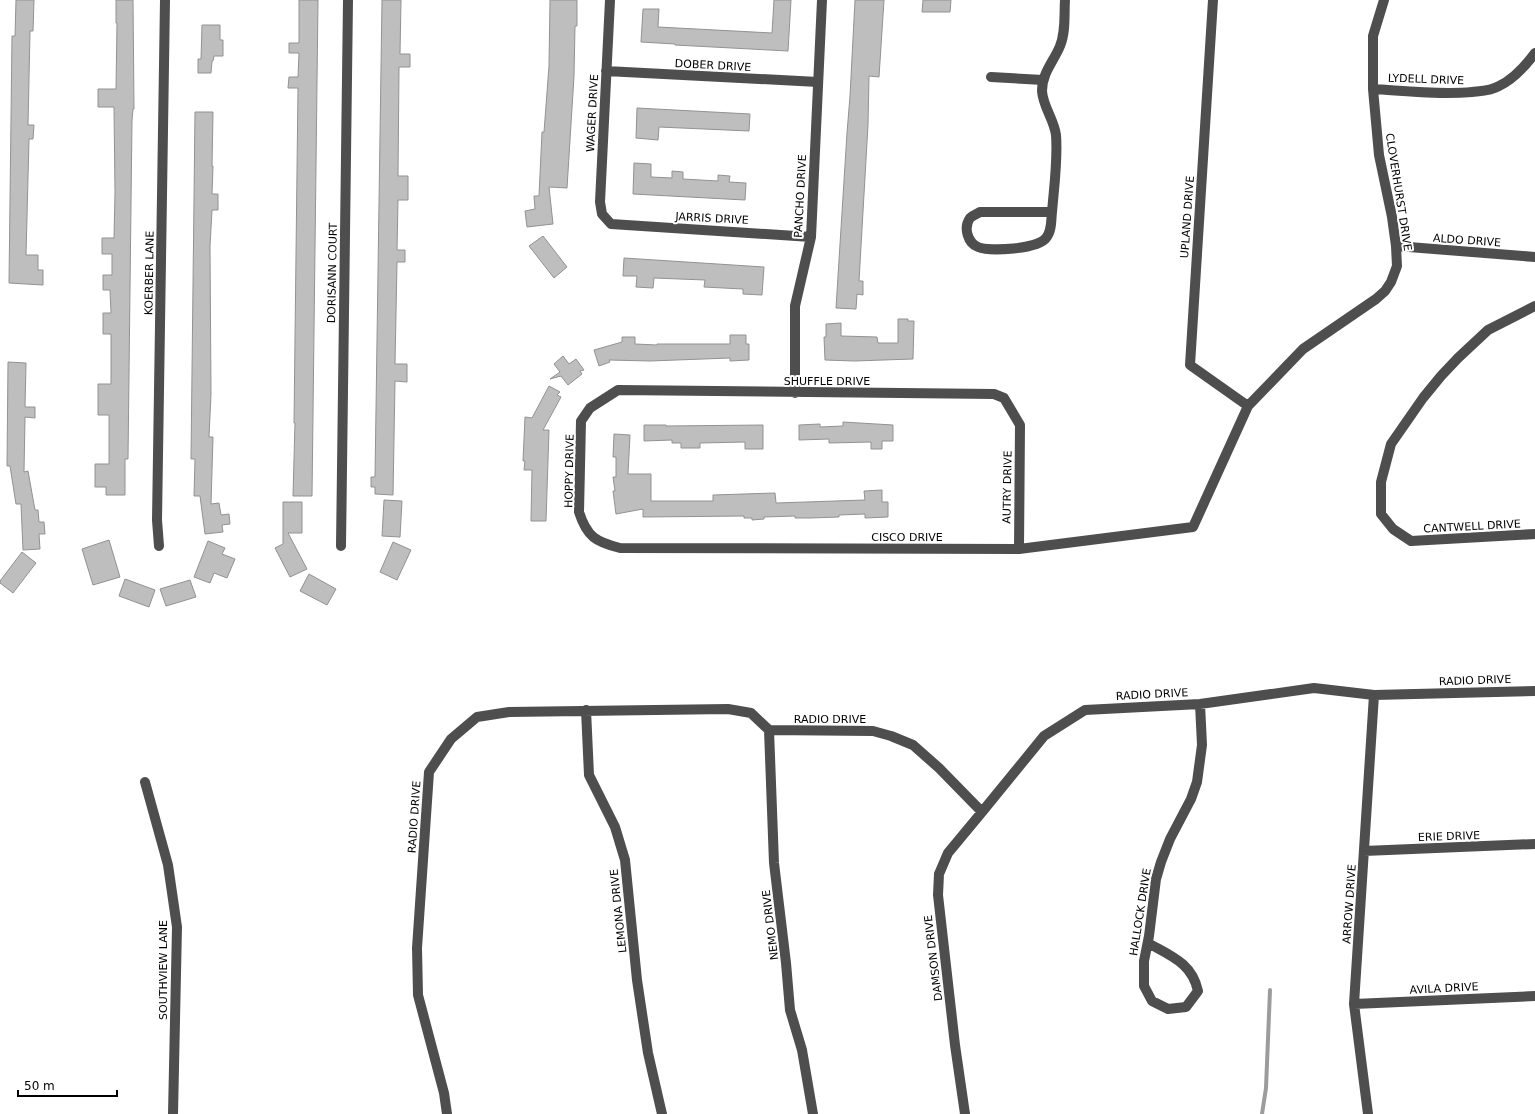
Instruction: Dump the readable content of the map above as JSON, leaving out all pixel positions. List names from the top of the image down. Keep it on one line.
{"streets":{"street":["DOBER DRIVE","LYDELL DRIVE","WAGER DRIVE","CLOVERHURST DRIVE","PANCHO DRIVE","UPLAND DRIVE","JARRIS DRIVE","ALDO DRIVE","KOERBER LANE","DORISANN COURT","SHUFFLE DRIVE","HOPPY DRIVE","AUTRY DRIVE","CANTWELL DRIVE","CISCO DRIVE","RADIO DRIVE","ERIE DRIVE","ARROW DRIVE","LEMONA DRIVE","HALLOCK DRIVE","NEMO DRIVE","DAMSON DRIVE","SOUTHVIEW LANE","AVILA DRIVE"]},"crossings":[["DOBER DRIVE","WAGER DRIVE"],["DOBER DRIVE","PANCHO DRIVE"],["LYDELL DRIVE","CLOVERHURST DRIVE"],["WAGER DRIVE","JARRIS DRIVE"],["CLOVERHURST DRIVE","UPLAND DRIVE"],["CLOVERHURST DRIVE","ALDO DRIVE"],["CLOVERHURST DRIVE","CISCO DRIVE"],["PANCHO DRIVE","JARRIS DRIVE"],["PANCHO DRIVE","SHUFFLE DRIVE"],["SHUFFLE DRIVE","HOPPY DRIVE"],["SHUFFLE DRIVE","AUTRY DRIVE"],["HOPPY DRIVE","CISCO DRIVE"],["AUTRY DRIVE","CISCO DRIVE"],["RADIO DRIVE","ARROW DRIVE"],["RADIO DRIVE","LEMONA DRIVE"],["RADIO DRIVE","HALLOCK DRIVE"],["RADIO DRIVE","NEMO DRIVE"],["RADIO DRIVE","DAMSON DRIVE"],["ERIE DRIVE","ARROW DRIVE"],["ARROW DRIVE","AVILA DRIVE"]],"scale_bar":"50 m"}
